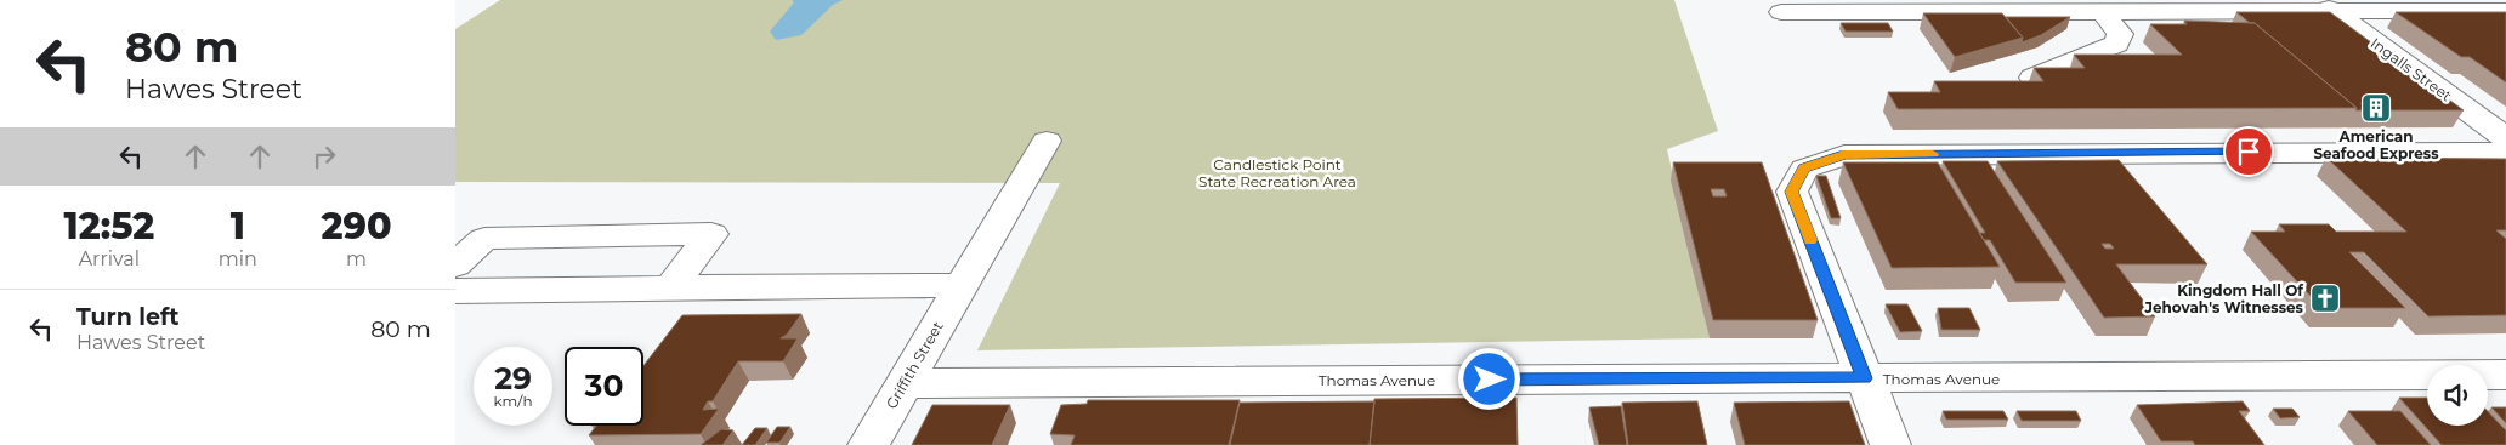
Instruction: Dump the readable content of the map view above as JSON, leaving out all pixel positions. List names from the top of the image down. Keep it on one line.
{"streets":{"street":["Ingalls Street","Griffith Street","Thomas Avenue"]},"crossings":[["Griffith Street","Thomas Avenue"]],"parks":["Candlestick Point State Recreation Area"],"places":{"building":["American Seafood Express"],"church":["Kingdom Hall Of Jehovah's Witnesses"]},"page":{"turn":["80 m","Hawes Street"],"eta":["12:52","Arrival","1","min","290","m"],"list":[{"name":"Turn left","note":"Hawes Street","value":"80 m"}],"speed":"29 km/h","limit":"30"}}
